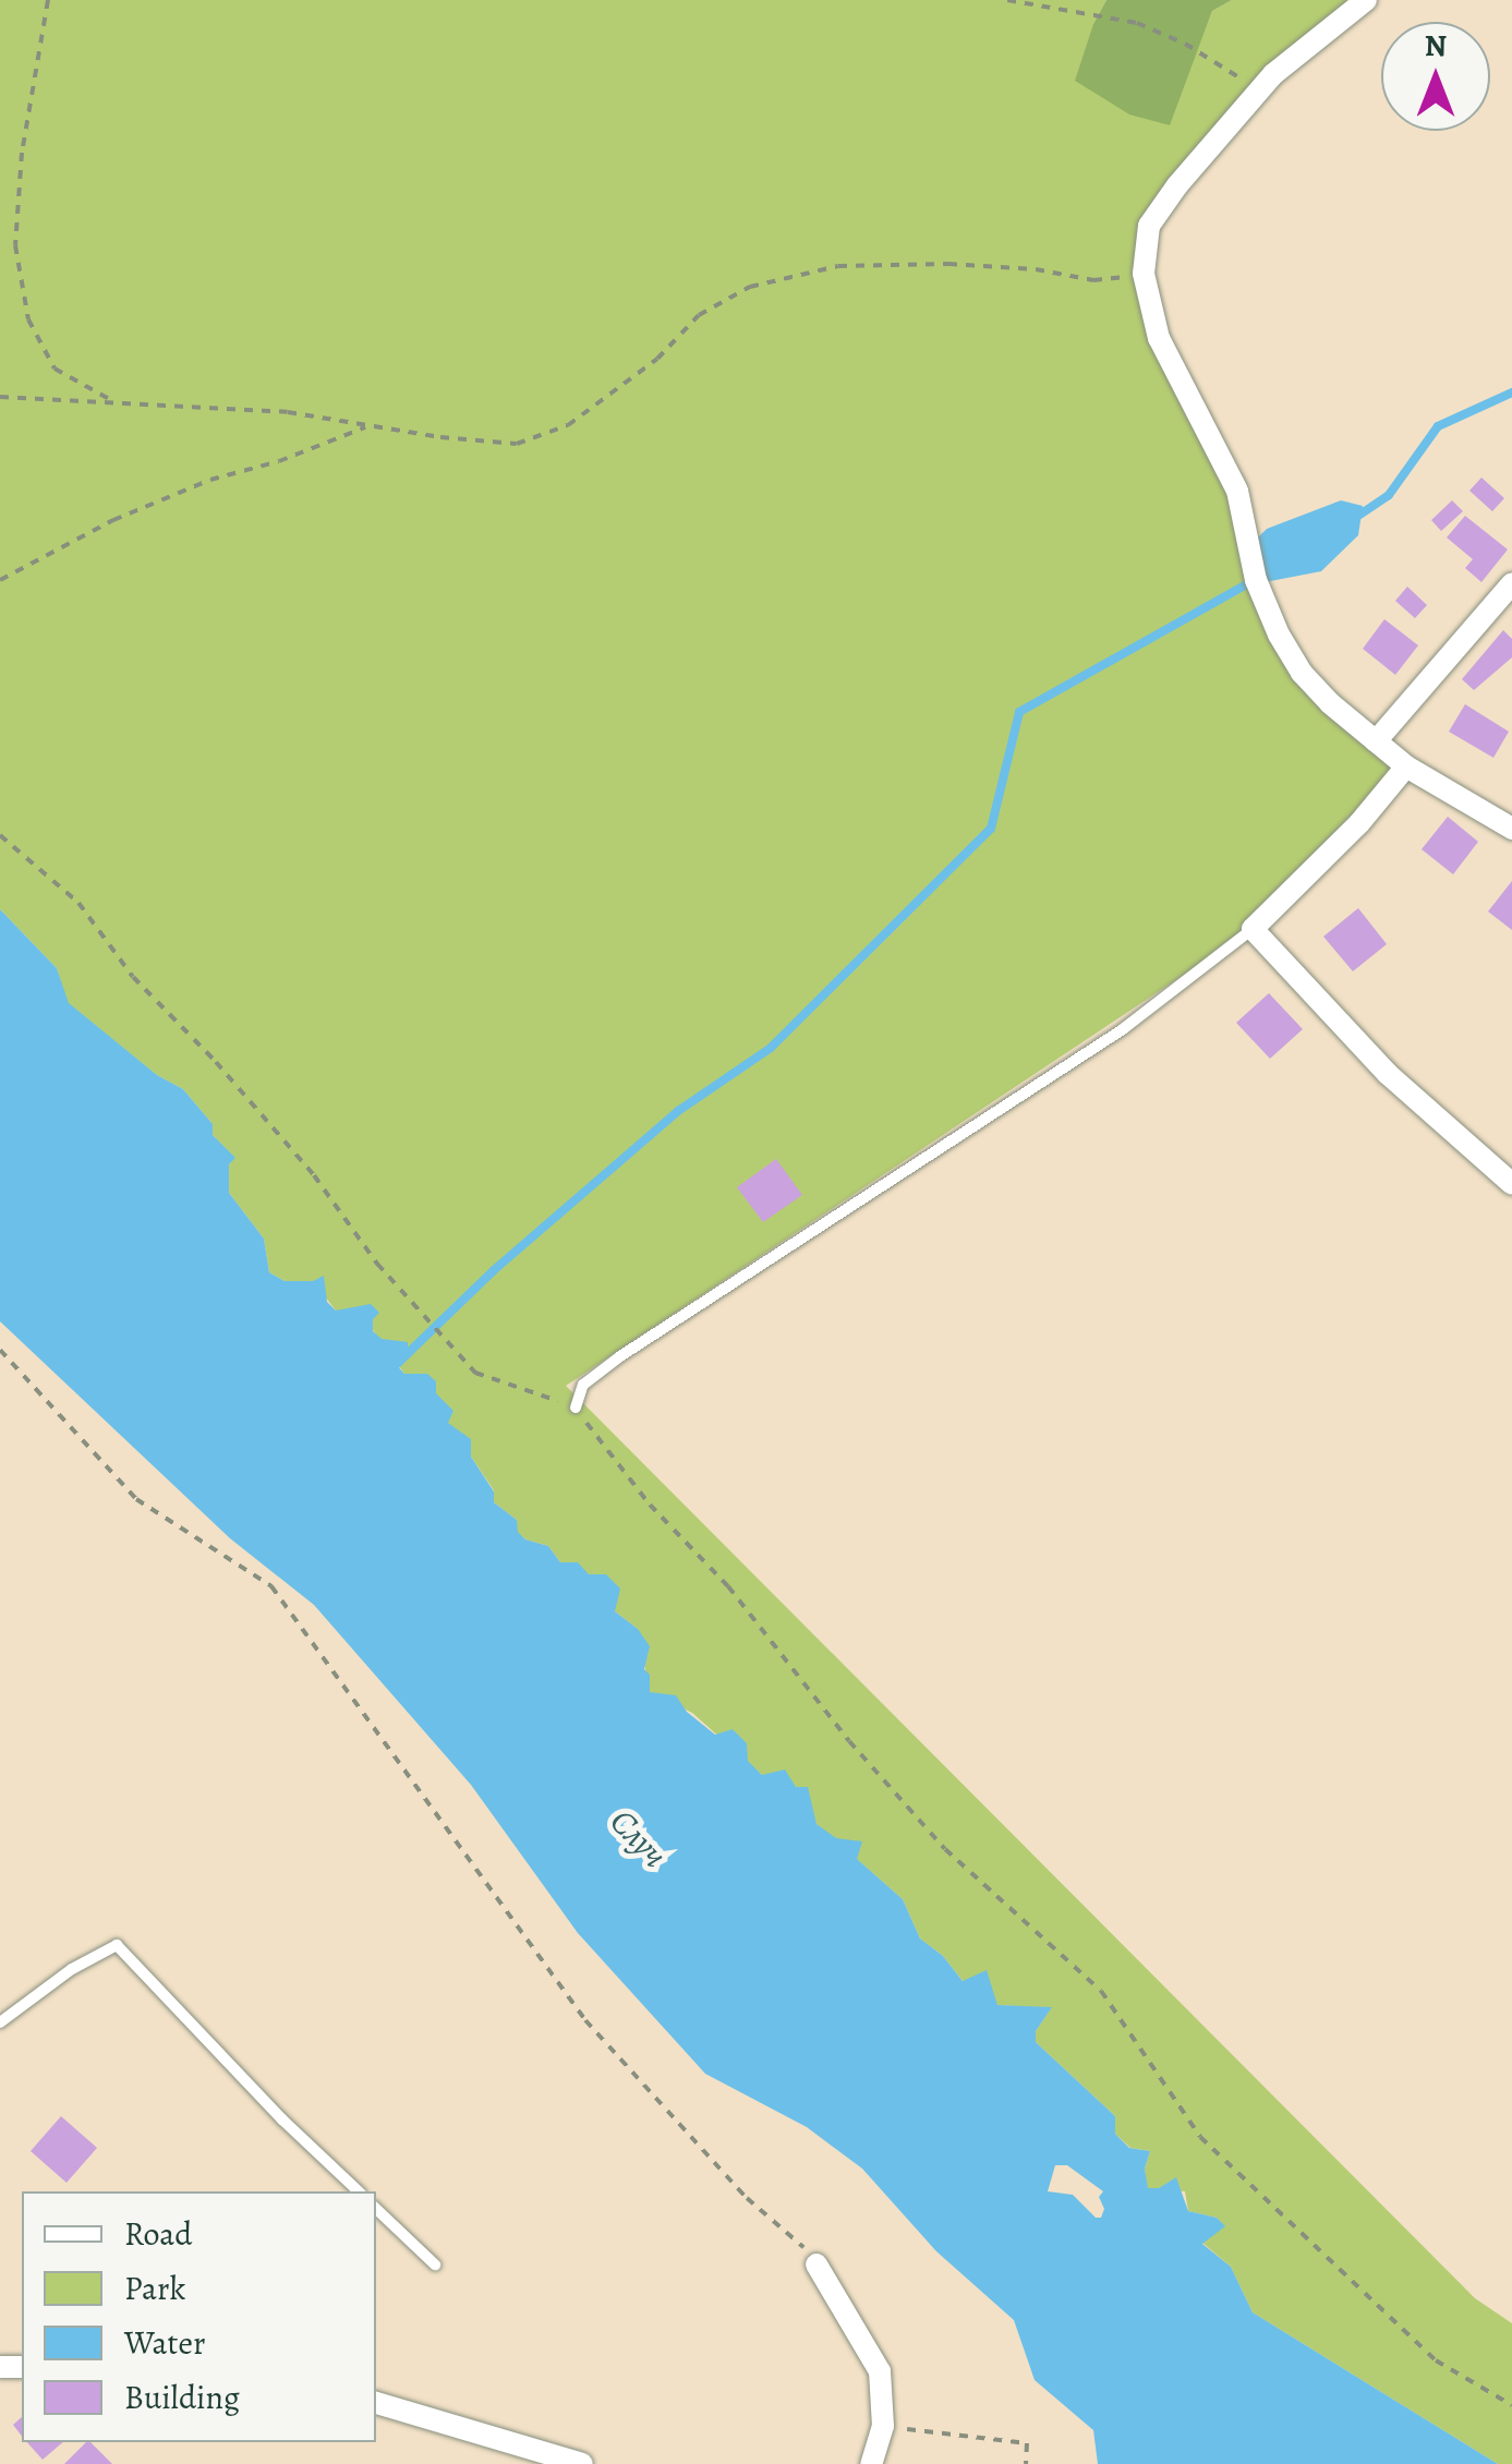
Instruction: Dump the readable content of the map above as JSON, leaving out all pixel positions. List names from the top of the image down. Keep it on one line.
{"water":["Случ"],"legend":["Road","Park","Water","Building"],"north":"top"}
